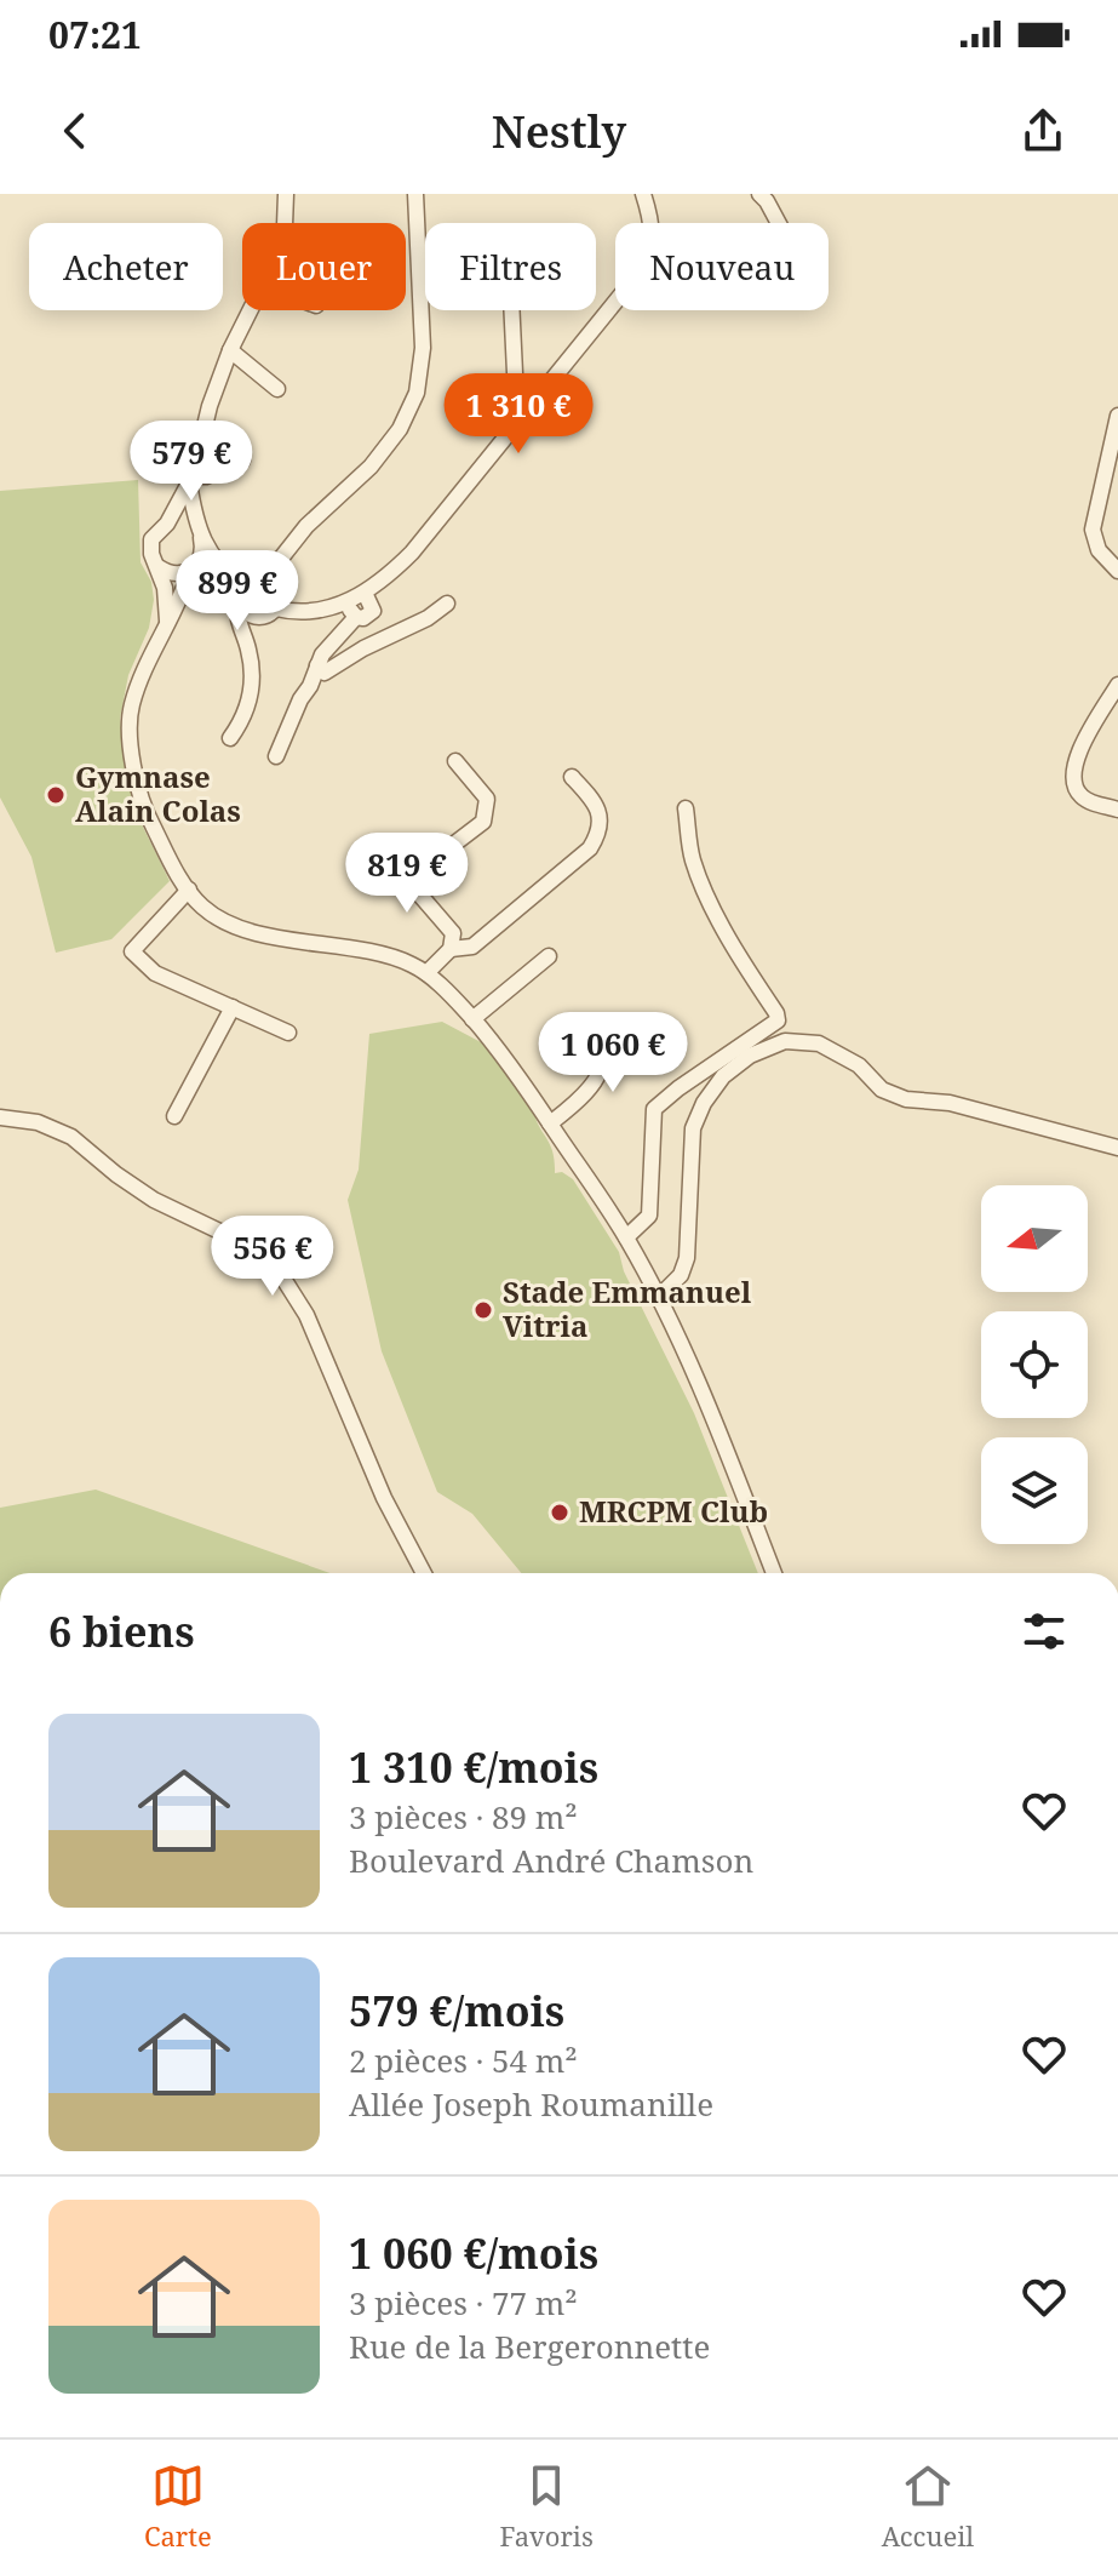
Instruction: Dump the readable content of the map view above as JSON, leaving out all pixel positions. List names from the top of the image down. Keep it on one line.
{"places":["Gymnase Alain Colas","Stade Emmanuel Vitria","MRCPM Club"],"north":"left","page":{"status":"07:21","header":"Nestly","chip":["Acheter","Louer","Filtres","Nouveau"],"price":["1 310 €","579 €","899 €","819 €","1 060 €","556 €"],"heading":"6 biens","list":[{"name":"1 310 €/mois","note":"3 pièces · 89 m² · Boulevard André Chamson"},{"name":"579 €/mois","note":"2 pièces · 54 m² · Allée Joseph Roumanille"},{"name":"1 060 €/mois","note":"3 pièces · 77 m² · Rue de la Bergeronnette"}],"tabs":["Carte","Favoris","Accueil"]}}
